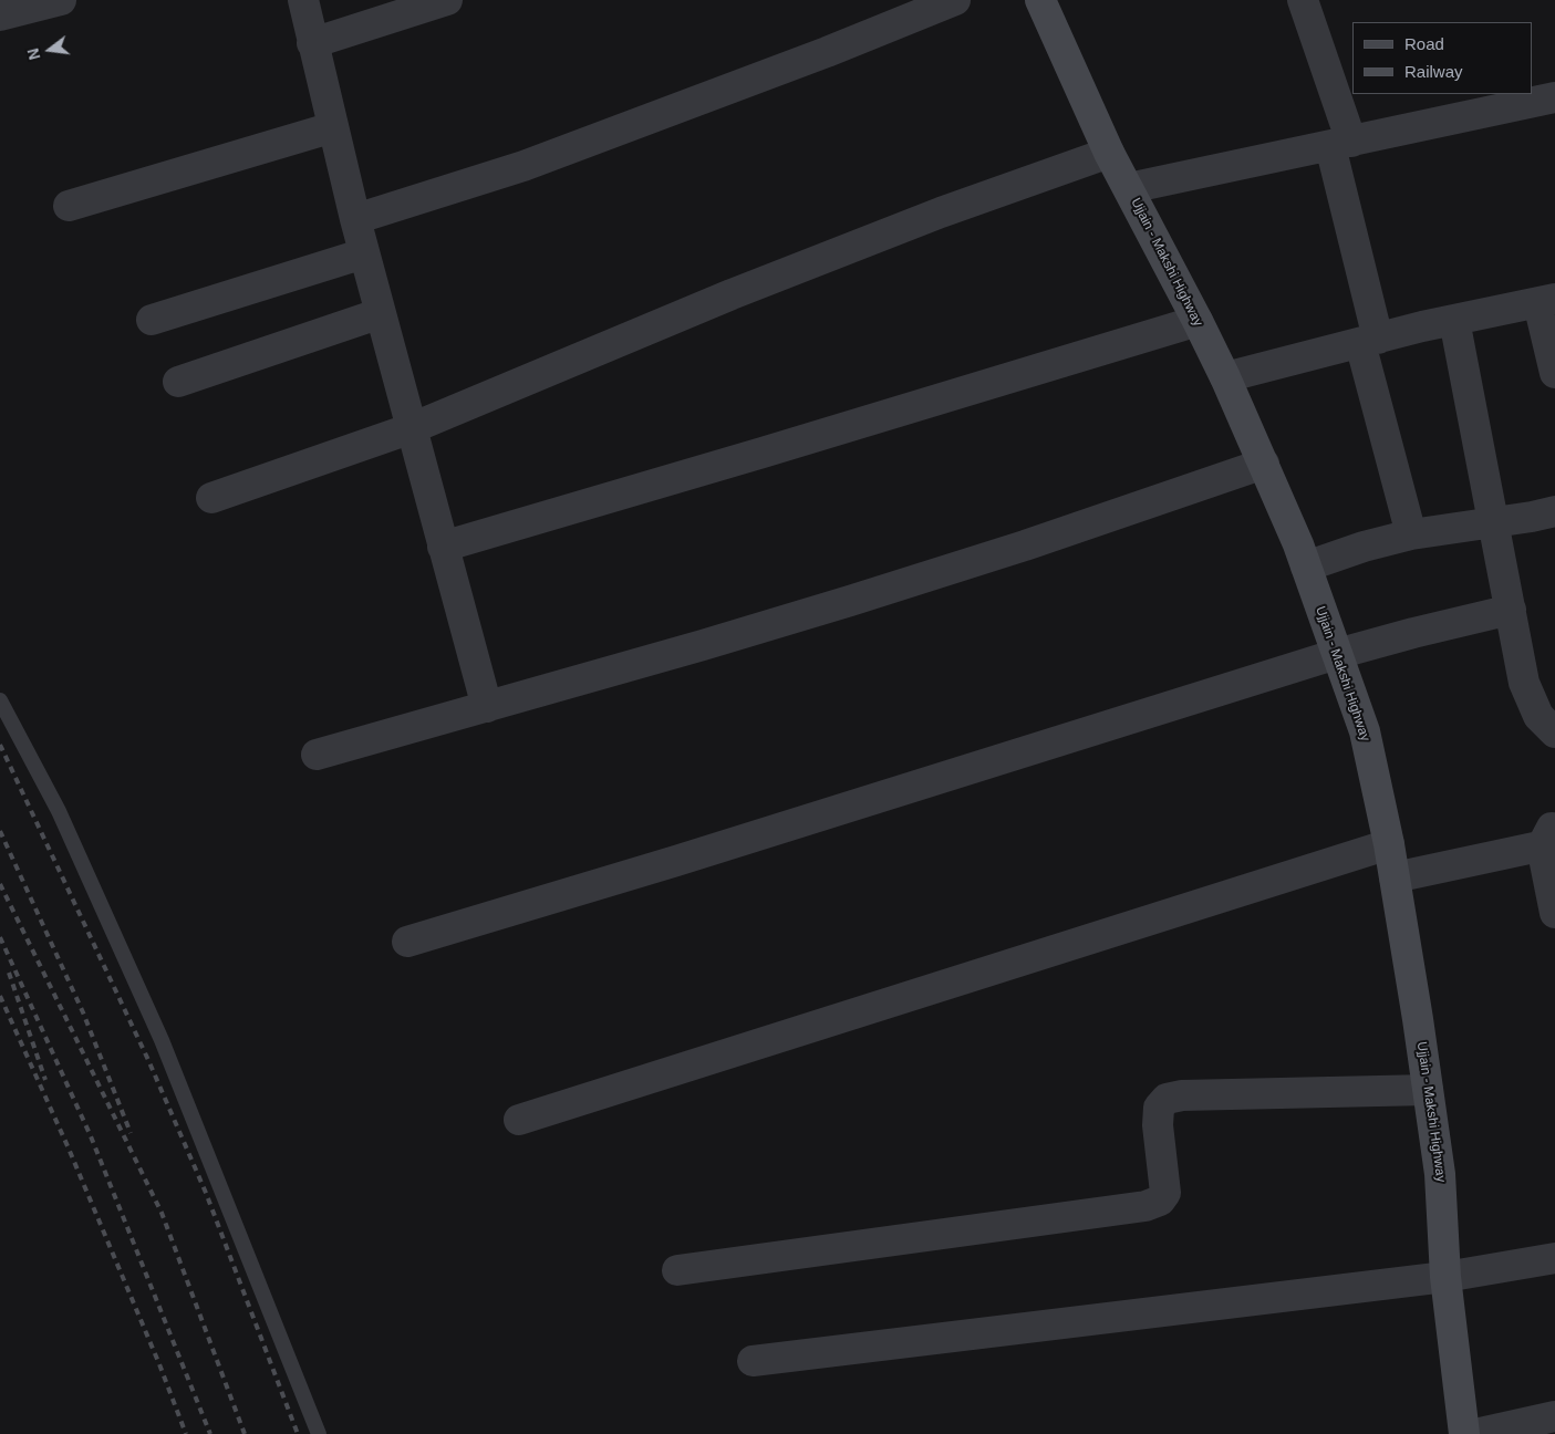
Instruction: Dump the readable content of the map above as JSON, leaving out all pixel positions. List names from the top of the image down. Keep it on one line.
{"streets":{"main road":["Ujjain - Makshi Highway"]},"legend":["Road","Railway"],"north":"left"}
